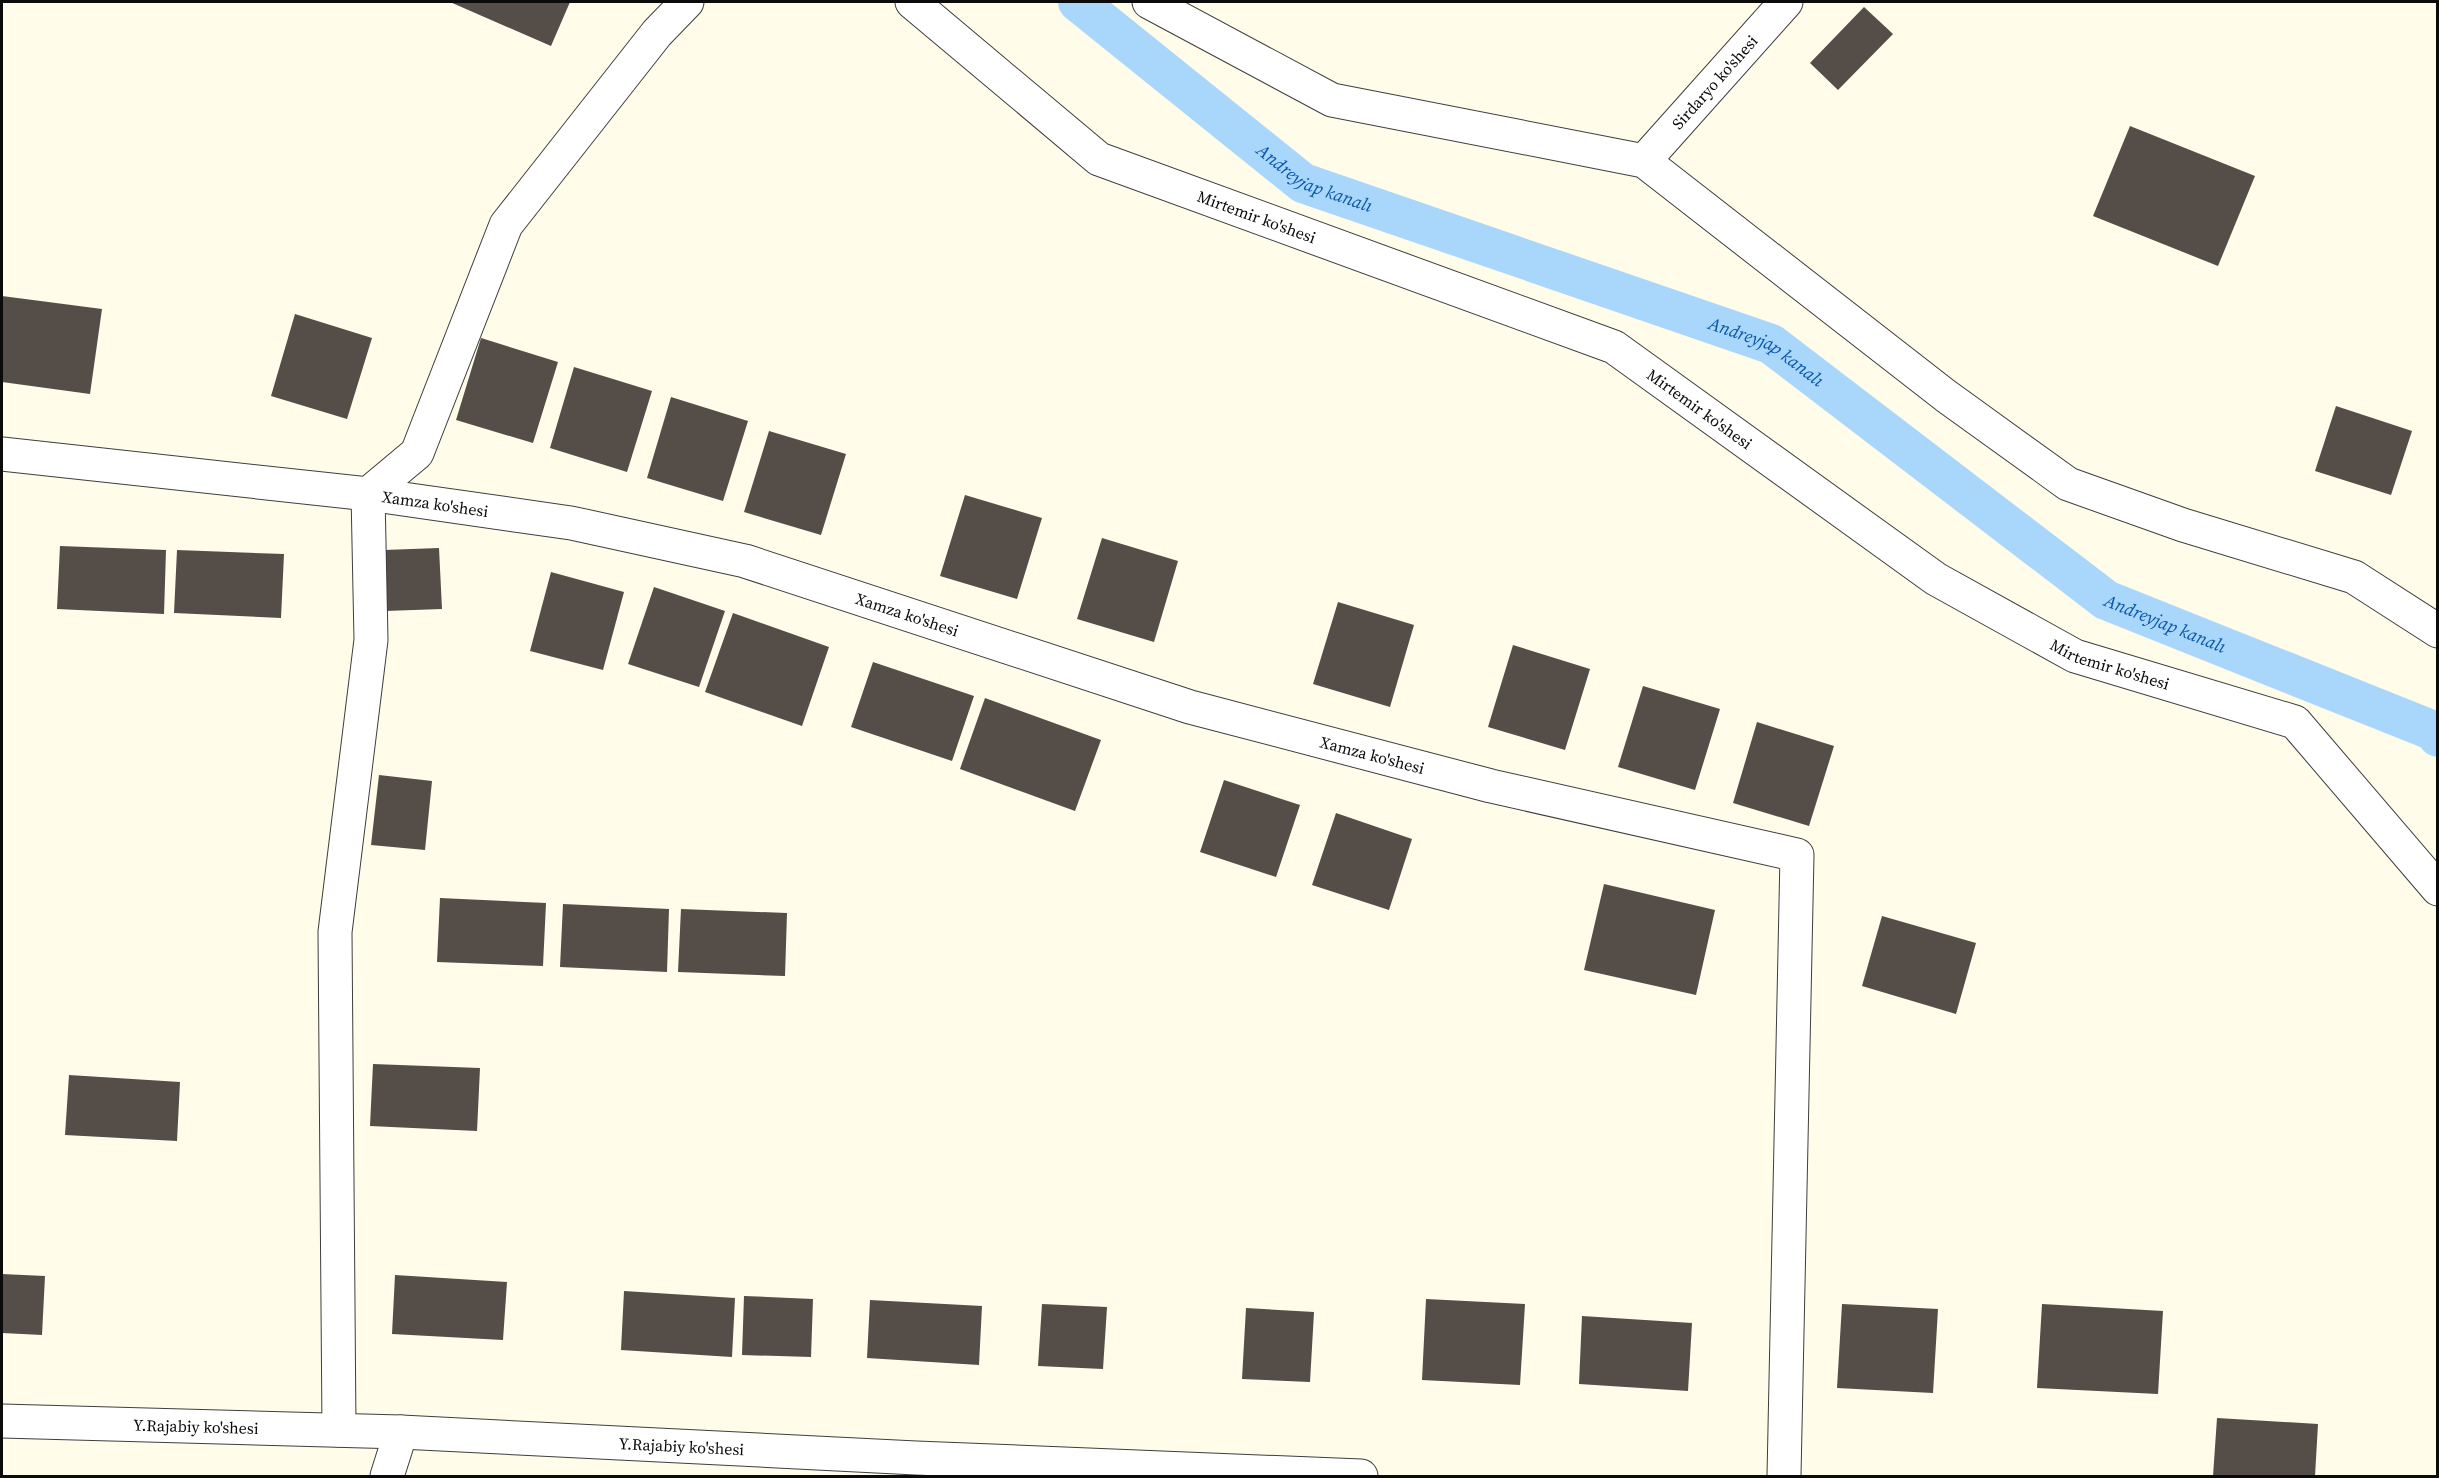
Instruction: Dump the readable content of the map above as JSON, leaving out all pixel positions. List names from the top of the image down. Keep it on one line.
{"streets":{"street":["Sirdaryo ko'shesi","Mirtemir ko'shesi","Xamza ko'shesi","Y.Rajabiy ko'shesi"]},"water":["Andreyjap kanalı"]}
